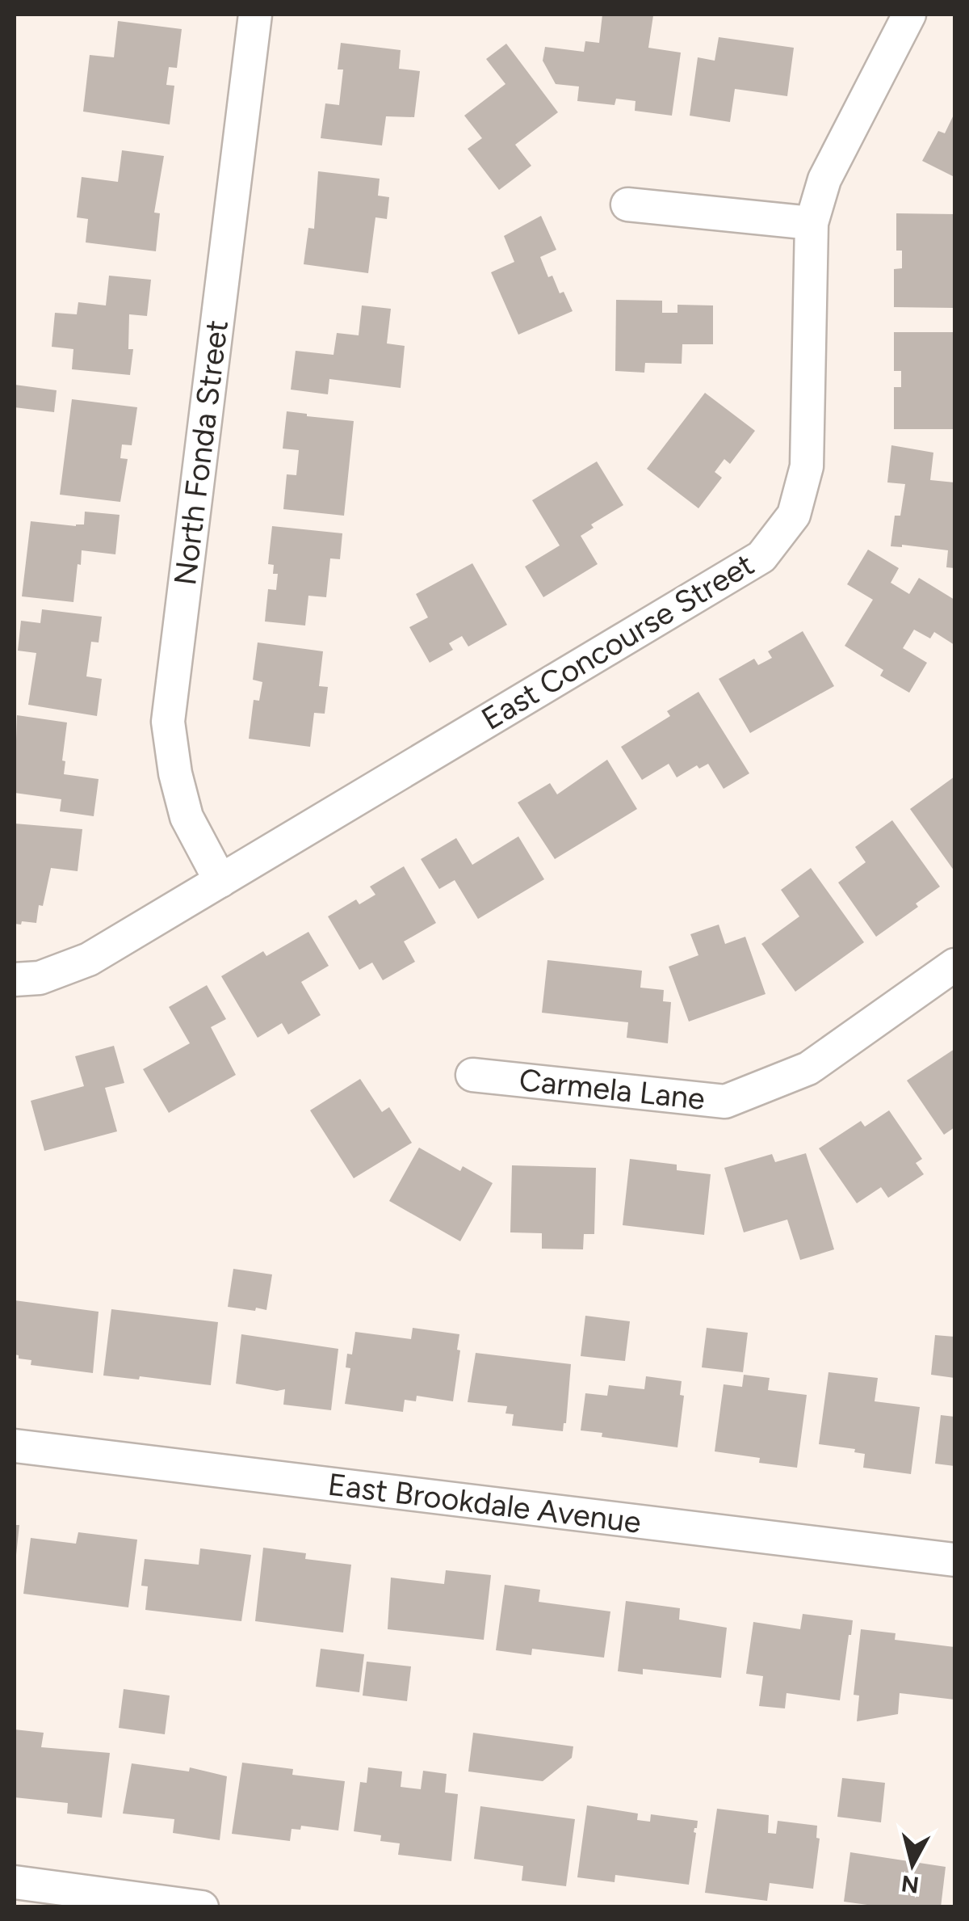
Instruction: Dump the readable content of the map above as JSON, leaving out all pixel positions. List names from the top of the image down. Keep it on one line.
{"streets":{"street":["North Fonda Street","East Concourse Street","Carmela Lane","East Brookdale Avenue"]},"crossings":[["North Fonda Street","East Concourse Street"]],"north":"bottom"}
